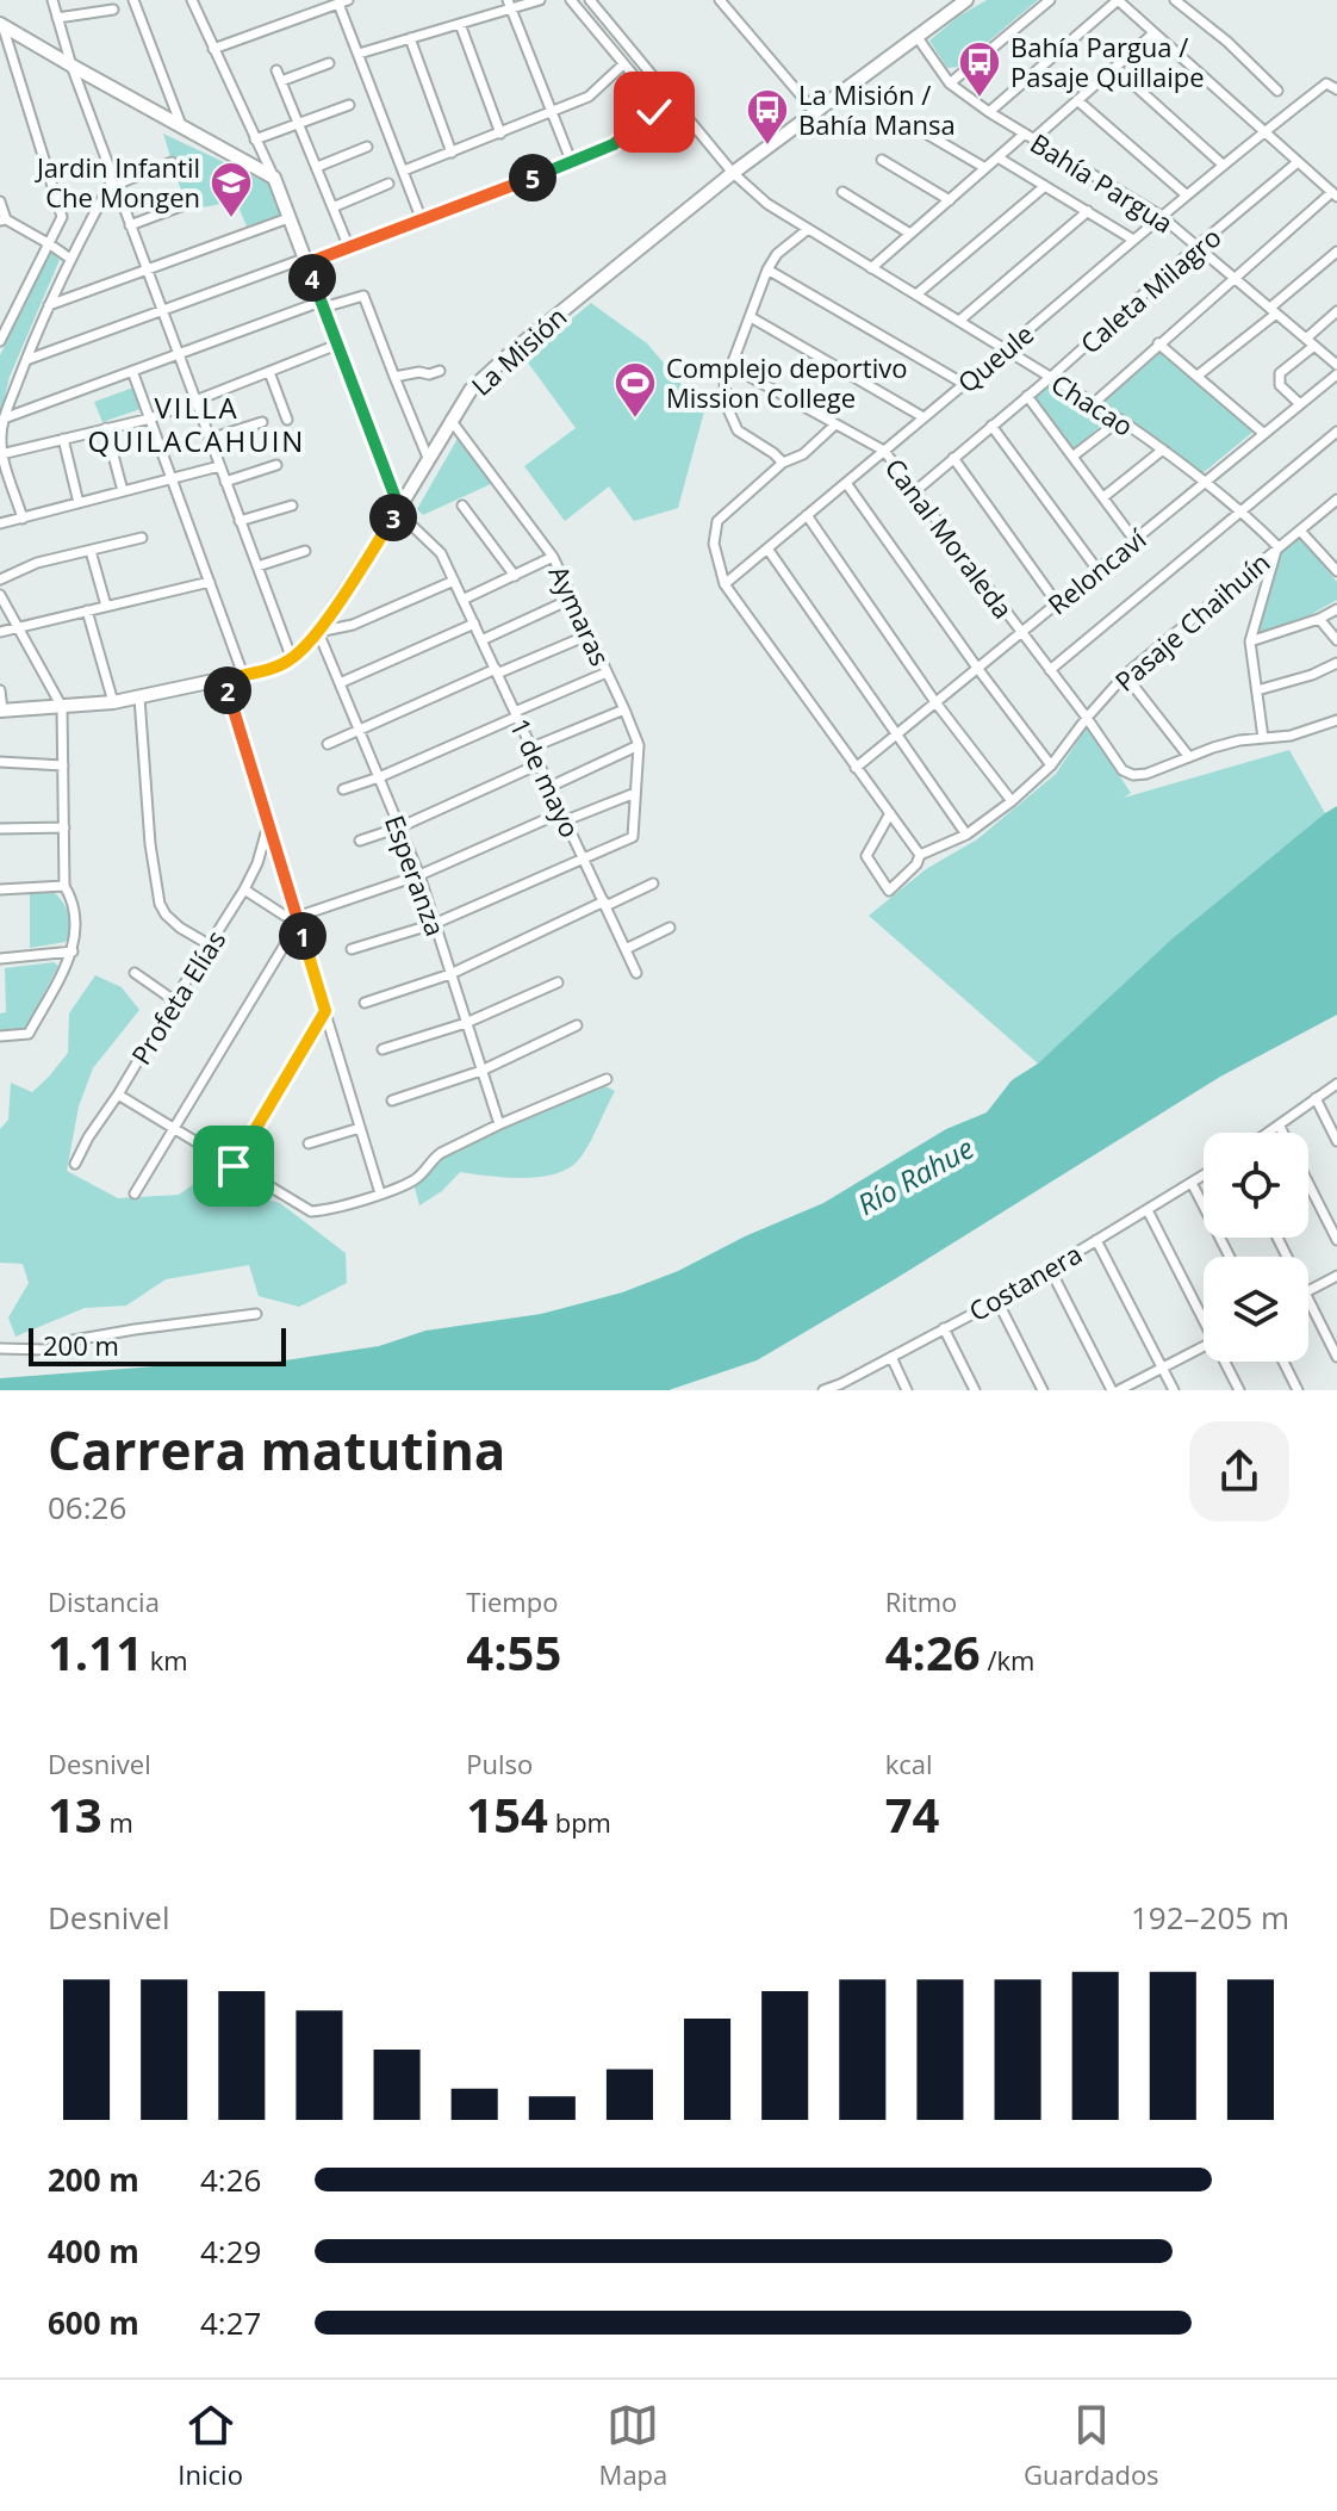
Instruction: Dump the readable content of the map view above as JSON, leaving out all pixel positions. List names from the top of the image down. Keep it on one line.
{"streets":{"street":["Bahía Pargua","Caleta Milagro","La Misión","Queule","Chacao","Canal Moraleda","Reloncaví","Aymaras","Pasaje Chaihuín","1 de mayo","Esperanza","Profeta Elías","Costanera"]},"crossings":[["Bahía Pargua","Caleta Milagro"],["Bahía Pargua","La Misión"],["Bahía Pargua","Queule"],["Caleta Milagro","Chacao"],["Caleta Milagro","Canal Moraleda"],["La Misión","Chacao"],["La Misión","Aymaras"],["La Misión","1 de mayo"],["La Misión","Esperanza"],["Queule","Chacao"],["Queule","Canal Moraleda"],["Chacao","Reloncaví"],["Chacao","Pasaje Chaihuín"],["Canal Moraleda","Reloncaví"],["Canal Moraleda","Pasaje Chaihuín"],["Aymaras","1 de mayo"]],"districts":["VILLA QUILACAHUIN"],"water":["Río Rahue"],"places":{"bus stop":["Bahía Pargua / Pasaje Quillaipe","La Misión / Bahía Mansa"],"school or university":["Jardin Infantil Che Mongen"],"sports":["Complejo deportivo Mission College"]},"scale_bar":"200 m","page":{"pins":["5","4","3","2","1"],"scale":"200 m","heading":["Carrera matutina","06:26"],"stats":[["Distancia","1.11 km"],["Tiempo","4:55"],["Ritmo","4:26 /km"],["Desnivel","13 m"],["Pulso","154 bpm"],["kcal","74"]],"chart":["Desnivel","192–205 m"],"list":[{"name":"200 m","note":"4:26"},{"name":"400 m","note":"4:29"},{"name":"600 m","note":"4:27"}],"tabs":["Inicio","Mapa","Guardados"]}}
